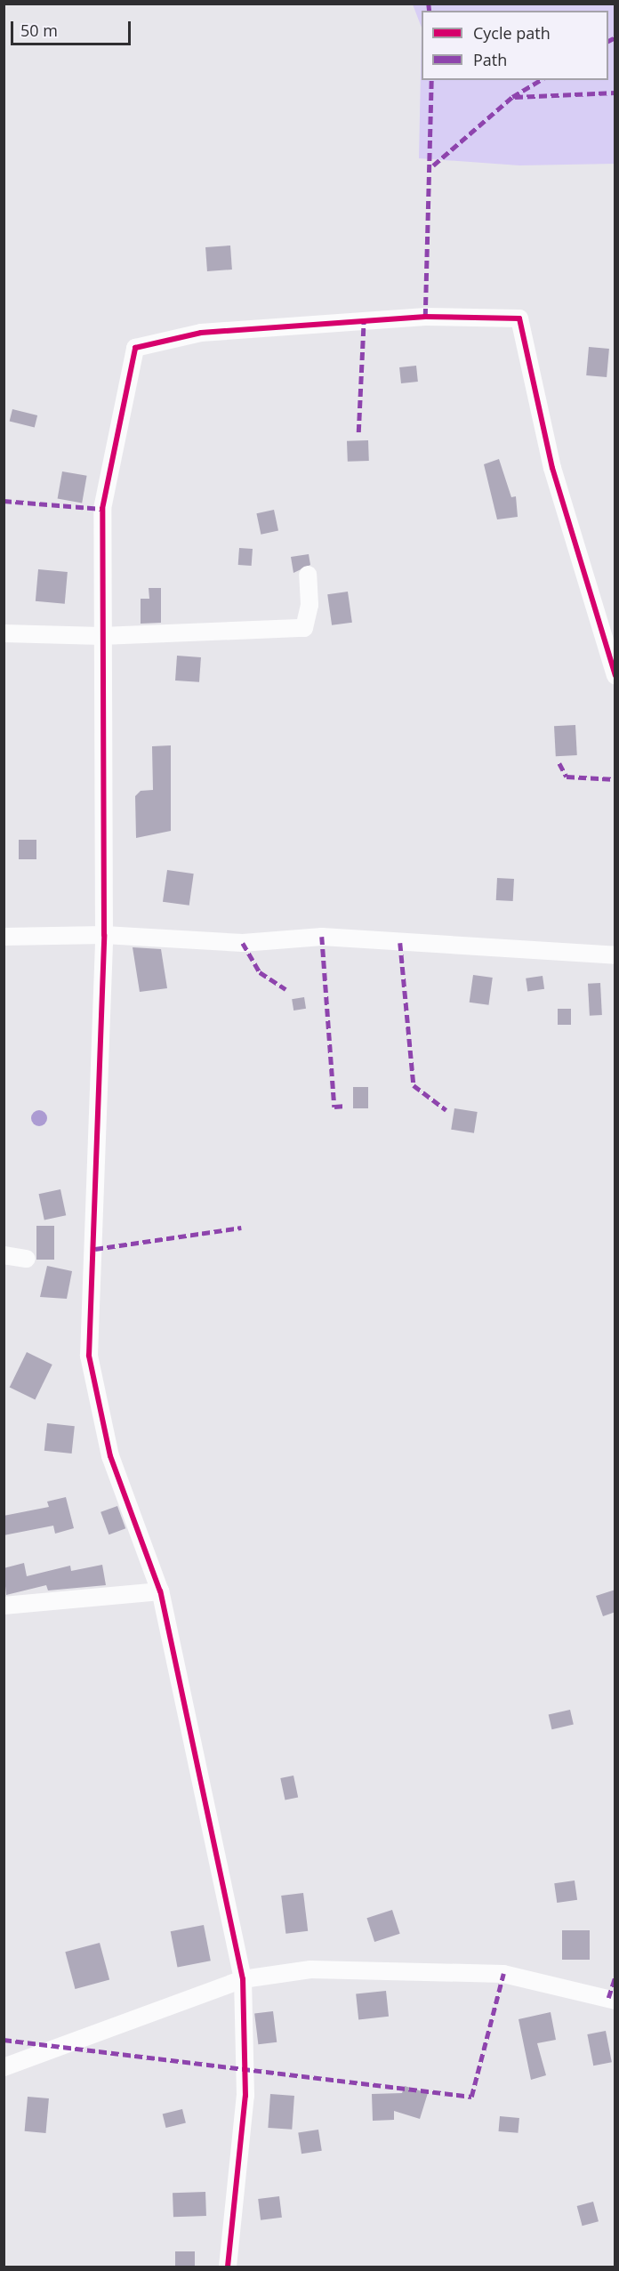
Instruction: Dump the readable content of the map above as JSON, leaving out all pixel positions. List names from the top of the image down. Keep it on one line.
{"legend":["Cycle path","Path"],"scale_bar":"50 m"}
